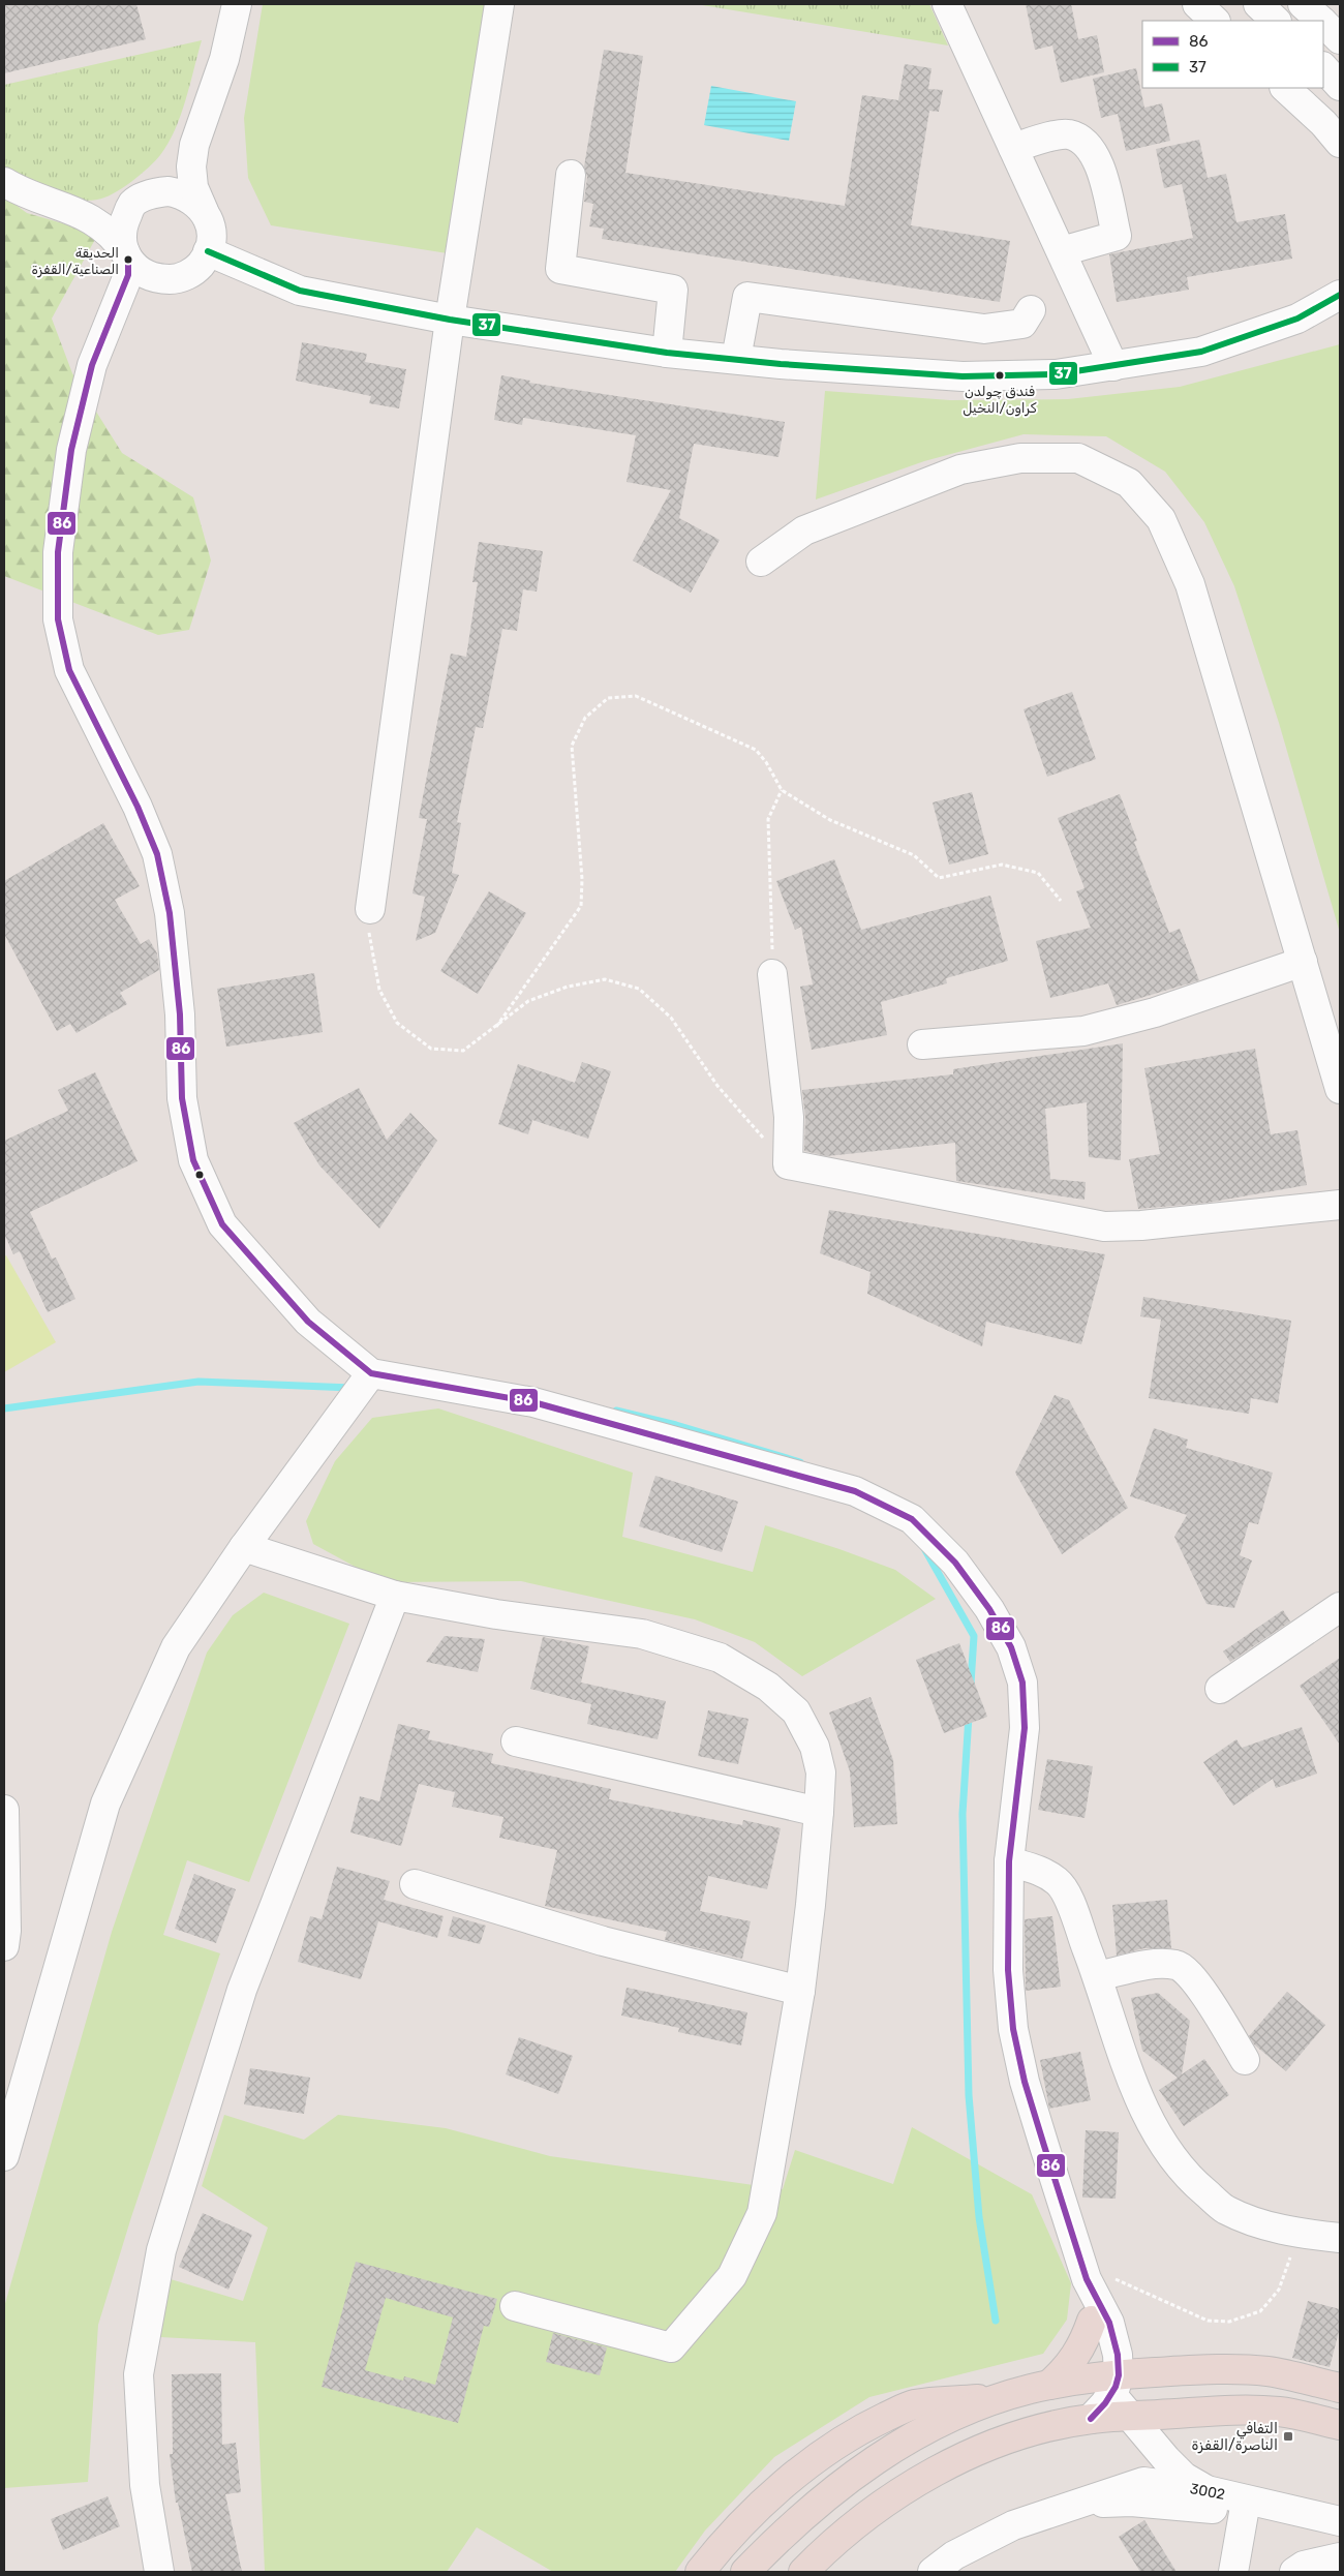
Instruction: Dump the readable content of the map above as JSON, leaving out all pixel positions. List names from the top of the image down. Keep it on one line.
{"streets":{"street":["3002"]},"places":{"other":["الحديقة الصناعية/القفزة","فندق چولدن كراون/النخيل"],"transit":["التفافي الناصرة/القفزة"]},"lines":["transit line 37","transit line 86"],"legend":["86","37"]}
